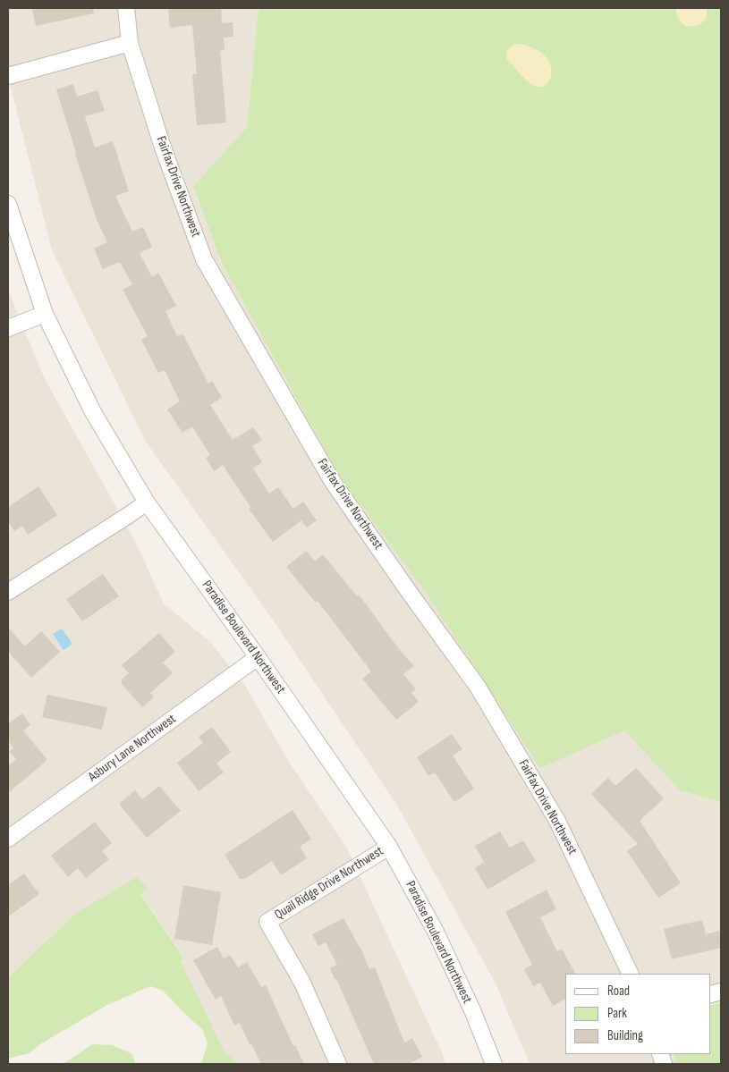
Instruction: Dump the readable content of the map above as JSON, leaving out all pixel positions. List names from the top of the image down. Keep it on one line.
{"streets":{"street":["Fairfax Drive Northwest","Paradise Boulevard Northwest","Asbury Lane Northwest","Quail Ridge Drive Northwest"]},"crossings":[["Paradise Boulevard Northwest","Asbury Lane Northwest"],["Paradise Boulevard Northwest","Quail Ridge Drive Northwest"]],"legend":["Road","Park","Building"]}
